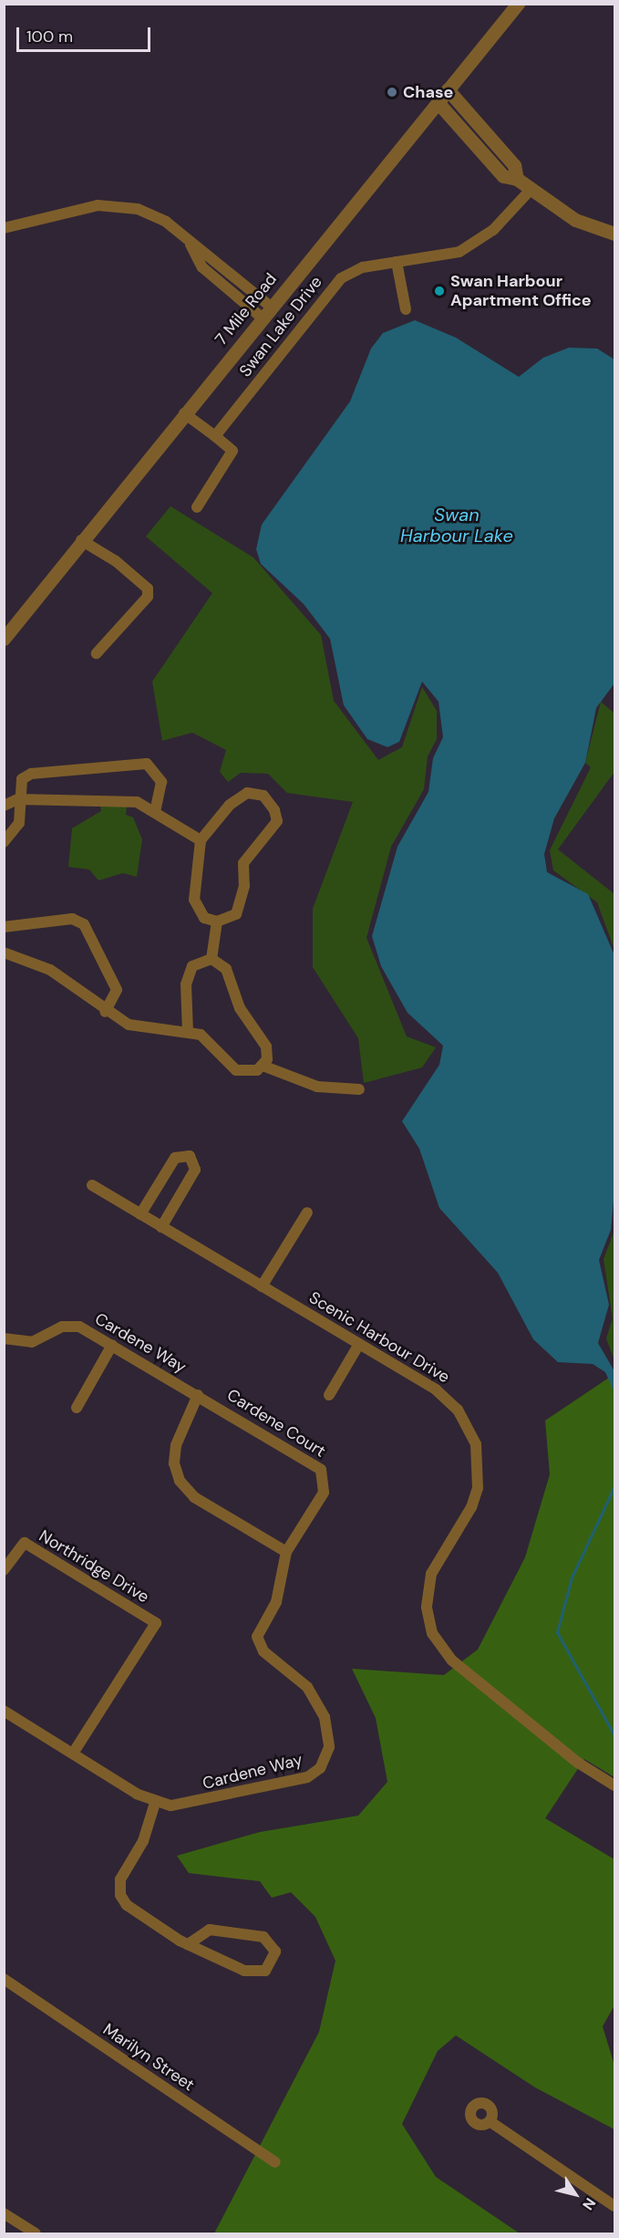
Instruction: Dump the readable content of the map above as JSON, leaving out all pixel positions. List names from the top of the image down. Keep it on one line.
{"streets":{"street":["7 Mile Road","Swan Lake Drive","Scenic Harbour Drive","Cardene Way","Cardene Court","Northridge Drive","Marilyn Street"]},"crossings":[["Cardene Way","Cardene Court"]],"water":["Swan Harbour Lake"],"places":["Chase","Swan Harbour Apartment Office"],"scale_bar":"100 m","north":"bottom right"}
